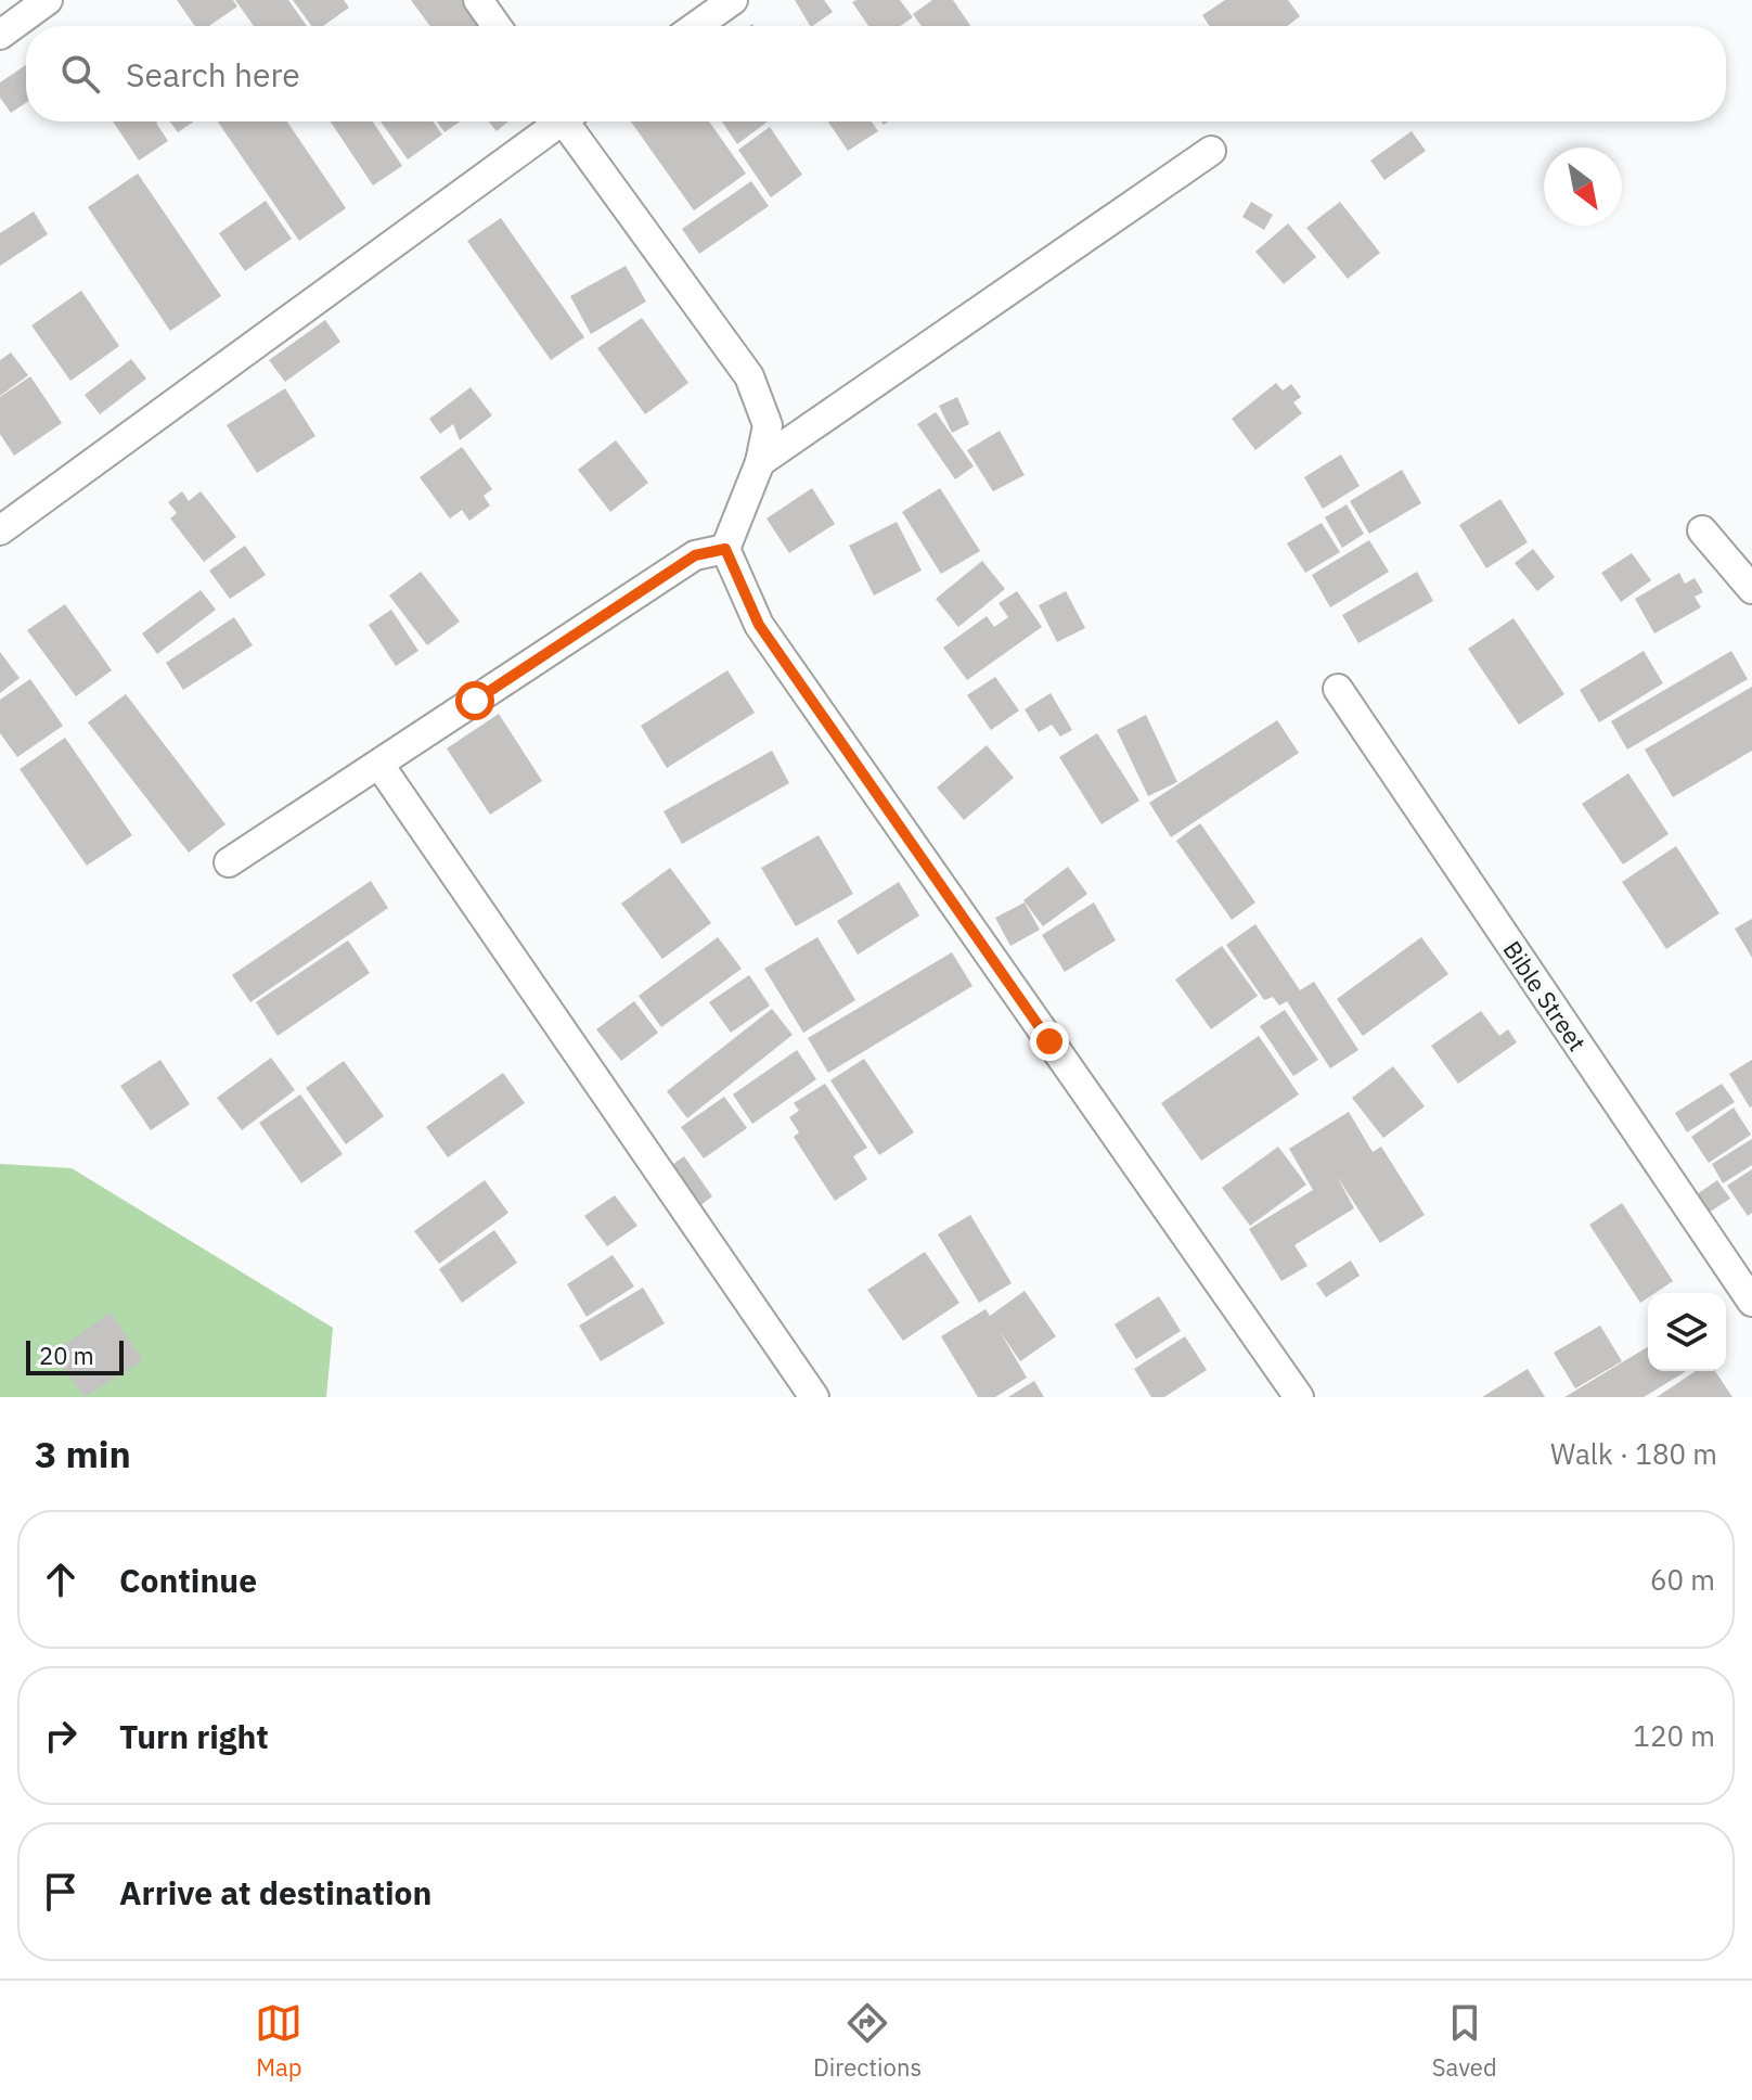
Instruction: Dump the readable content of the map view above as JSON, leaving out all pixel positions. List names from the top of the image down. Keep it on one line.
{"streets":{"street":["Bible Street"]},"scale_bar":"20 m","north":"bottom right","page":{"search":"Search here","scale":"20 m","heading":["3 min","Walk · 180 m"],"list":[["Continue","60 m"],["Turn right","120 m"],"Arrive at destination"],"nav":["Map","Directions","Saved"]}}
